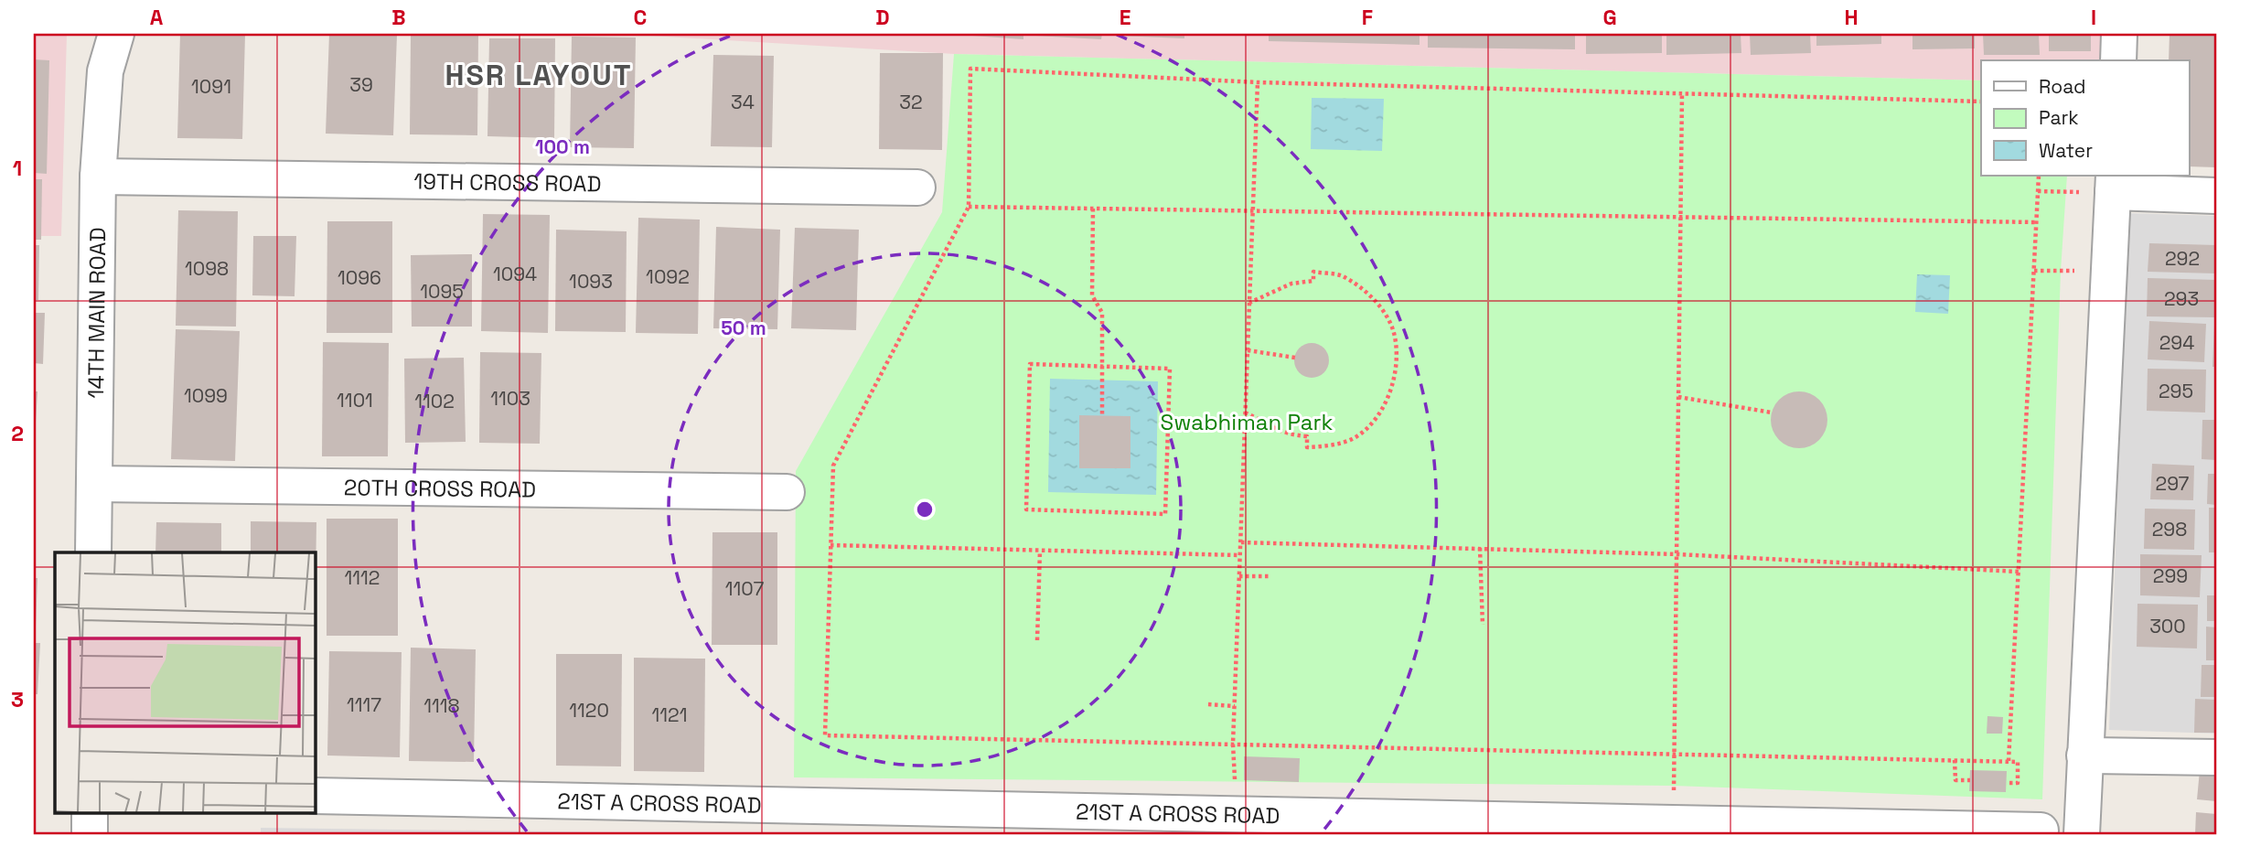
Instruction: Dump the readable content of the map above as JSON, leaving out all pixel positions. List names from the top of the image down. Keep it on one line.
{"streets":{"street":["19TH CROSS ROAD","14TH MAIN ROAD","20TH CROSS ROAD","21ST A CROSS ROAD"]},"crossings":[["19TH CROSS ROAD","14TH MAIN ROAD"],["14TH MAIN ROAD","20TH CROSS ROAD"]],"districts":["HSR LAYOUT"],"parks":["Swabhiman Park"],"house_numbers":["39","1091","34","32","292","1098","1094","1092","1096","1093","1095","293","294","295","1099","1103","1101","1102","297","298","299","1112","1107","300","1117","1118","1120","1121"],"legend":["Road","Park","Water"],"grid":{"columns":["A","B","C","D","E","F","G","H","I"],"rows":["1","2","3"]},"rings":["100 m","50 m"]}
